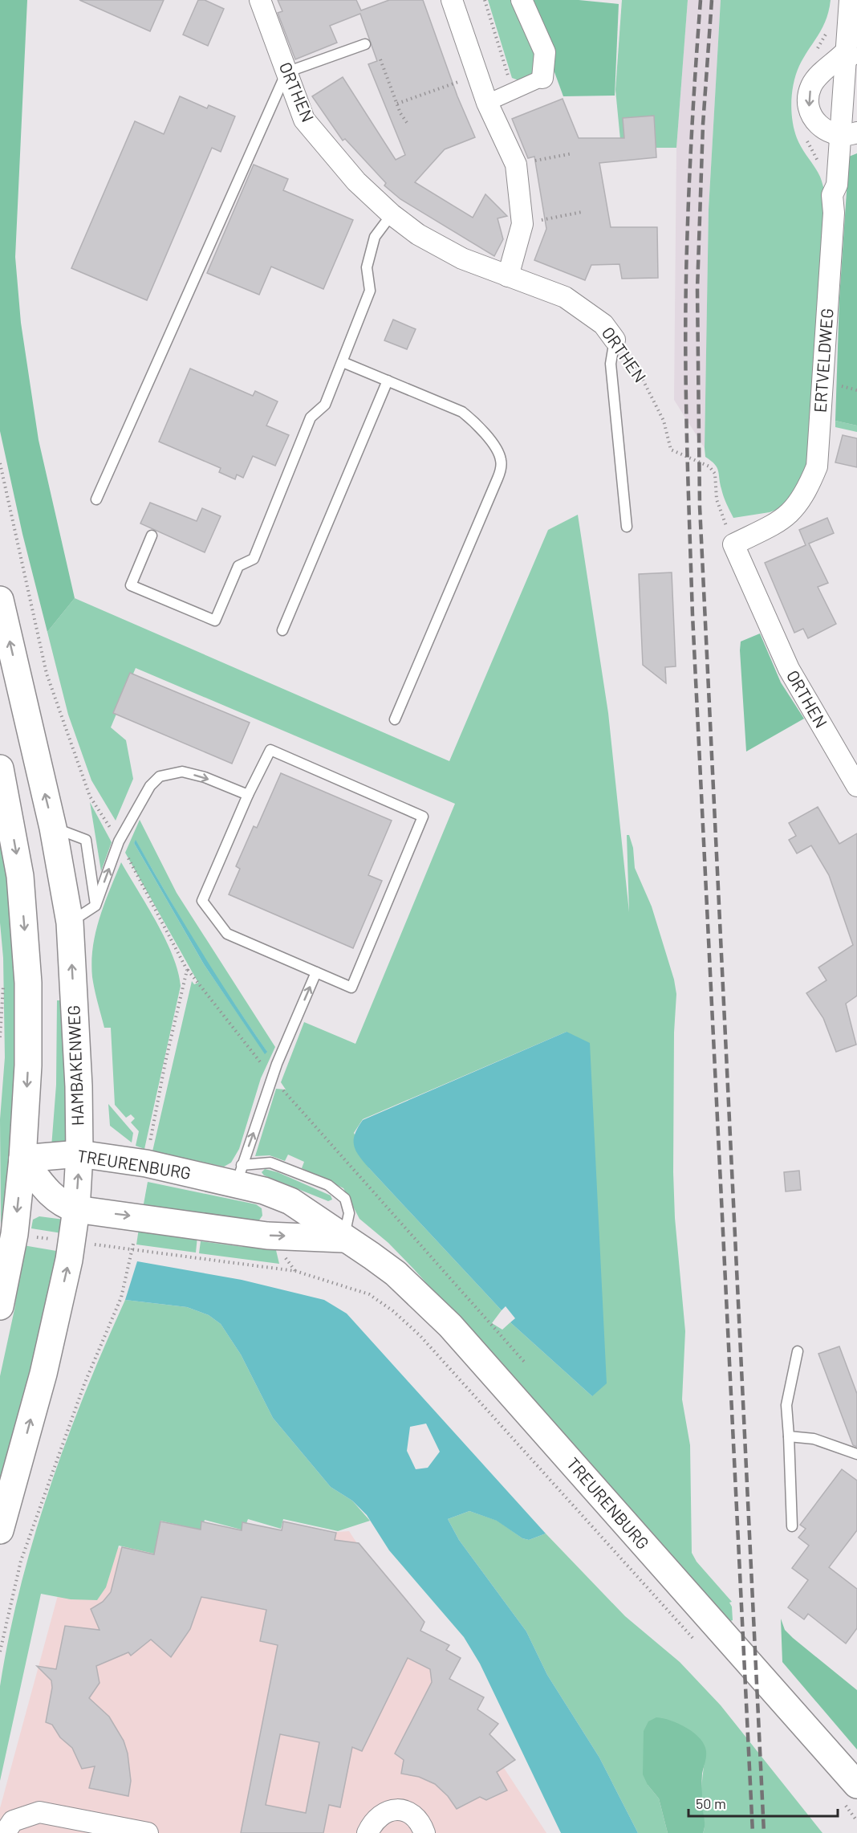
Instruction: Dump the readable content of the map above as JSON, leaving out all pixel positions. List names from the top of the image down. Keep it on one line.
{"streets":{"main road":["HAMBAKENWEG","TREURENBURG"],"street":["ORTHEN","ERTVELDWEG"]},"crossings":[["ORTHEN","ERTVELDWEG"],["HAMBAKENWEG","TREURENBURG"]],"scale_bar":"50 m"}
